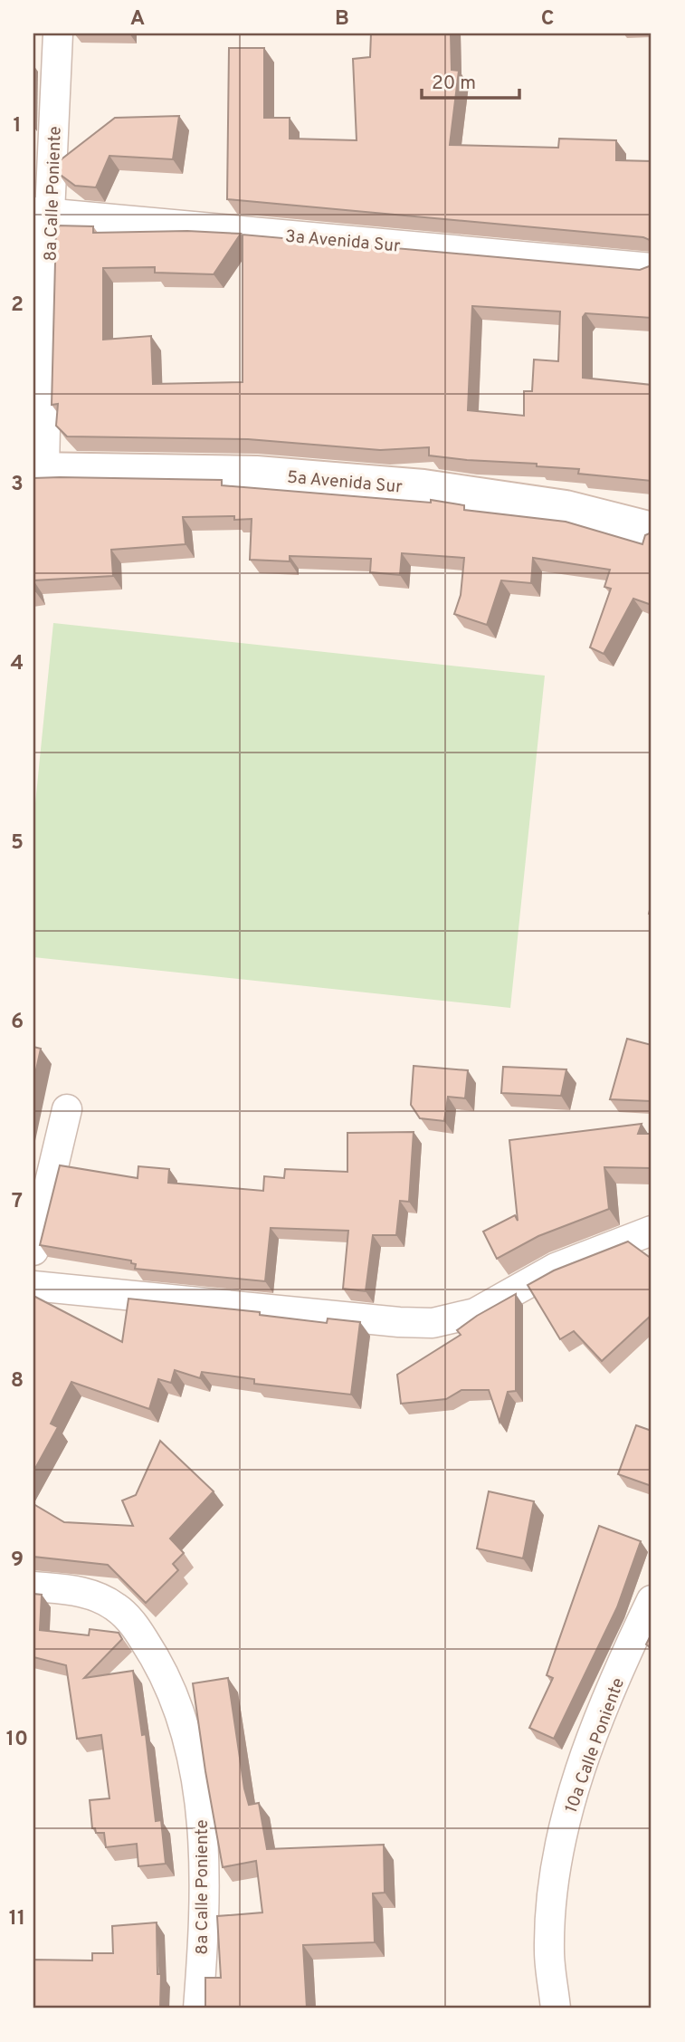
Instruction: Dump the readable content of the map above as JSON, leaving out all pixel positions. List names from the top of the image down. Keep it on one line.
{"streets":{"street":["8a Calle Poniente","3a Avenida Sur","5a Avenida Sur","10a Calle Poniente"]},"crossings":[["8a Calle Poniente","3a Avenida Sur"],["8a Calle Poniente","5a Avenida Sur"]],"scale_bar":"20 m","grid":{"columns":["A","B","C"],"rows":["1","2","3","4","5","6","7","8","9","10","11"]}}
